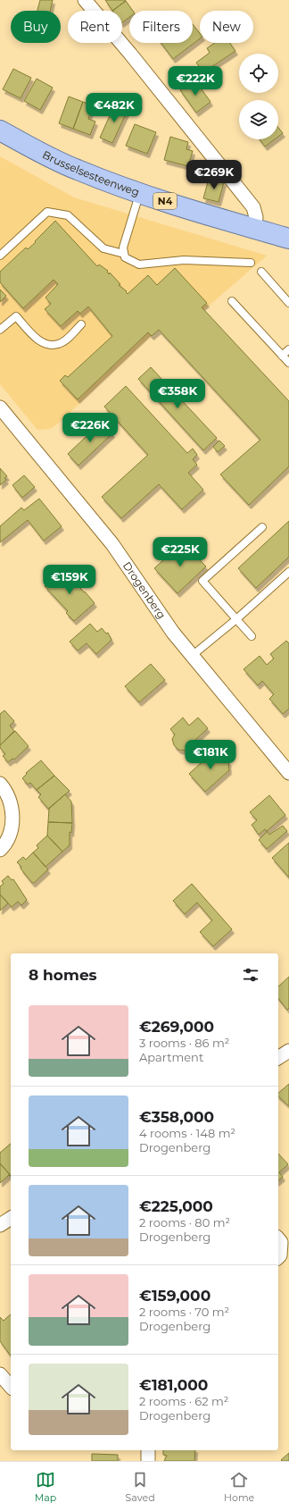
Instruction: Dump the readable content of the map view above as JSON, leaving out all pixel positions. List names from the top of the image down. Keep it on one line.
{"streets":{"main road":["Brusselsesteenweg","N4"],"street":["Drogenberg"]},"page":{"chip":["Buy","Rent","Filters","New"],"price":["€222K","€482K","€269K","€358K","€226K","€225K","€159K","€181K"],"heading":"8 homes","list":[{"name":"€269,000","note":"3 rooms · 86 m² · Apartment"},{"name":"€358,000","note":"4 rooms · 148 m² · Drogenberg"},{"name":"€225,000","note":"2 rooms · 80 m² · Drogenberg"},{"name":"€159,000","note":"2 rooms · 70 m² · Drogenberg"},{"name":"€181,000","note":"2 rooms · 62 m² · Drogenberg"}],"tabs":["Map","Saved","Home"]}}
